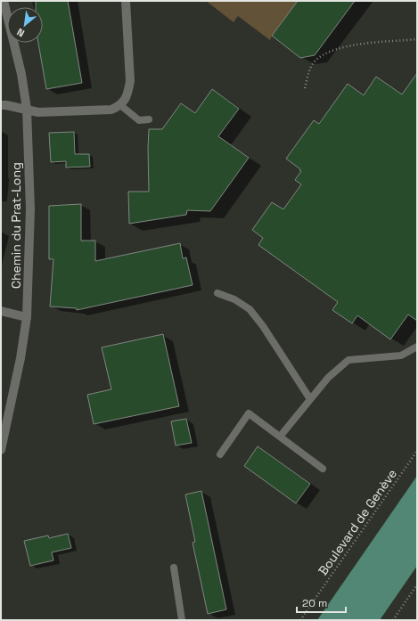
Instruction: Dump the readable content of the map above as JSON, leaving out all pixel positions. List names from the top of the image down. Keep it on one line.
{"streets":{"street":["Chemin du Prat-Long"],"path":["Boulevard de Genève"]},"scale_bar":"20 m","north":"bottom left"}
